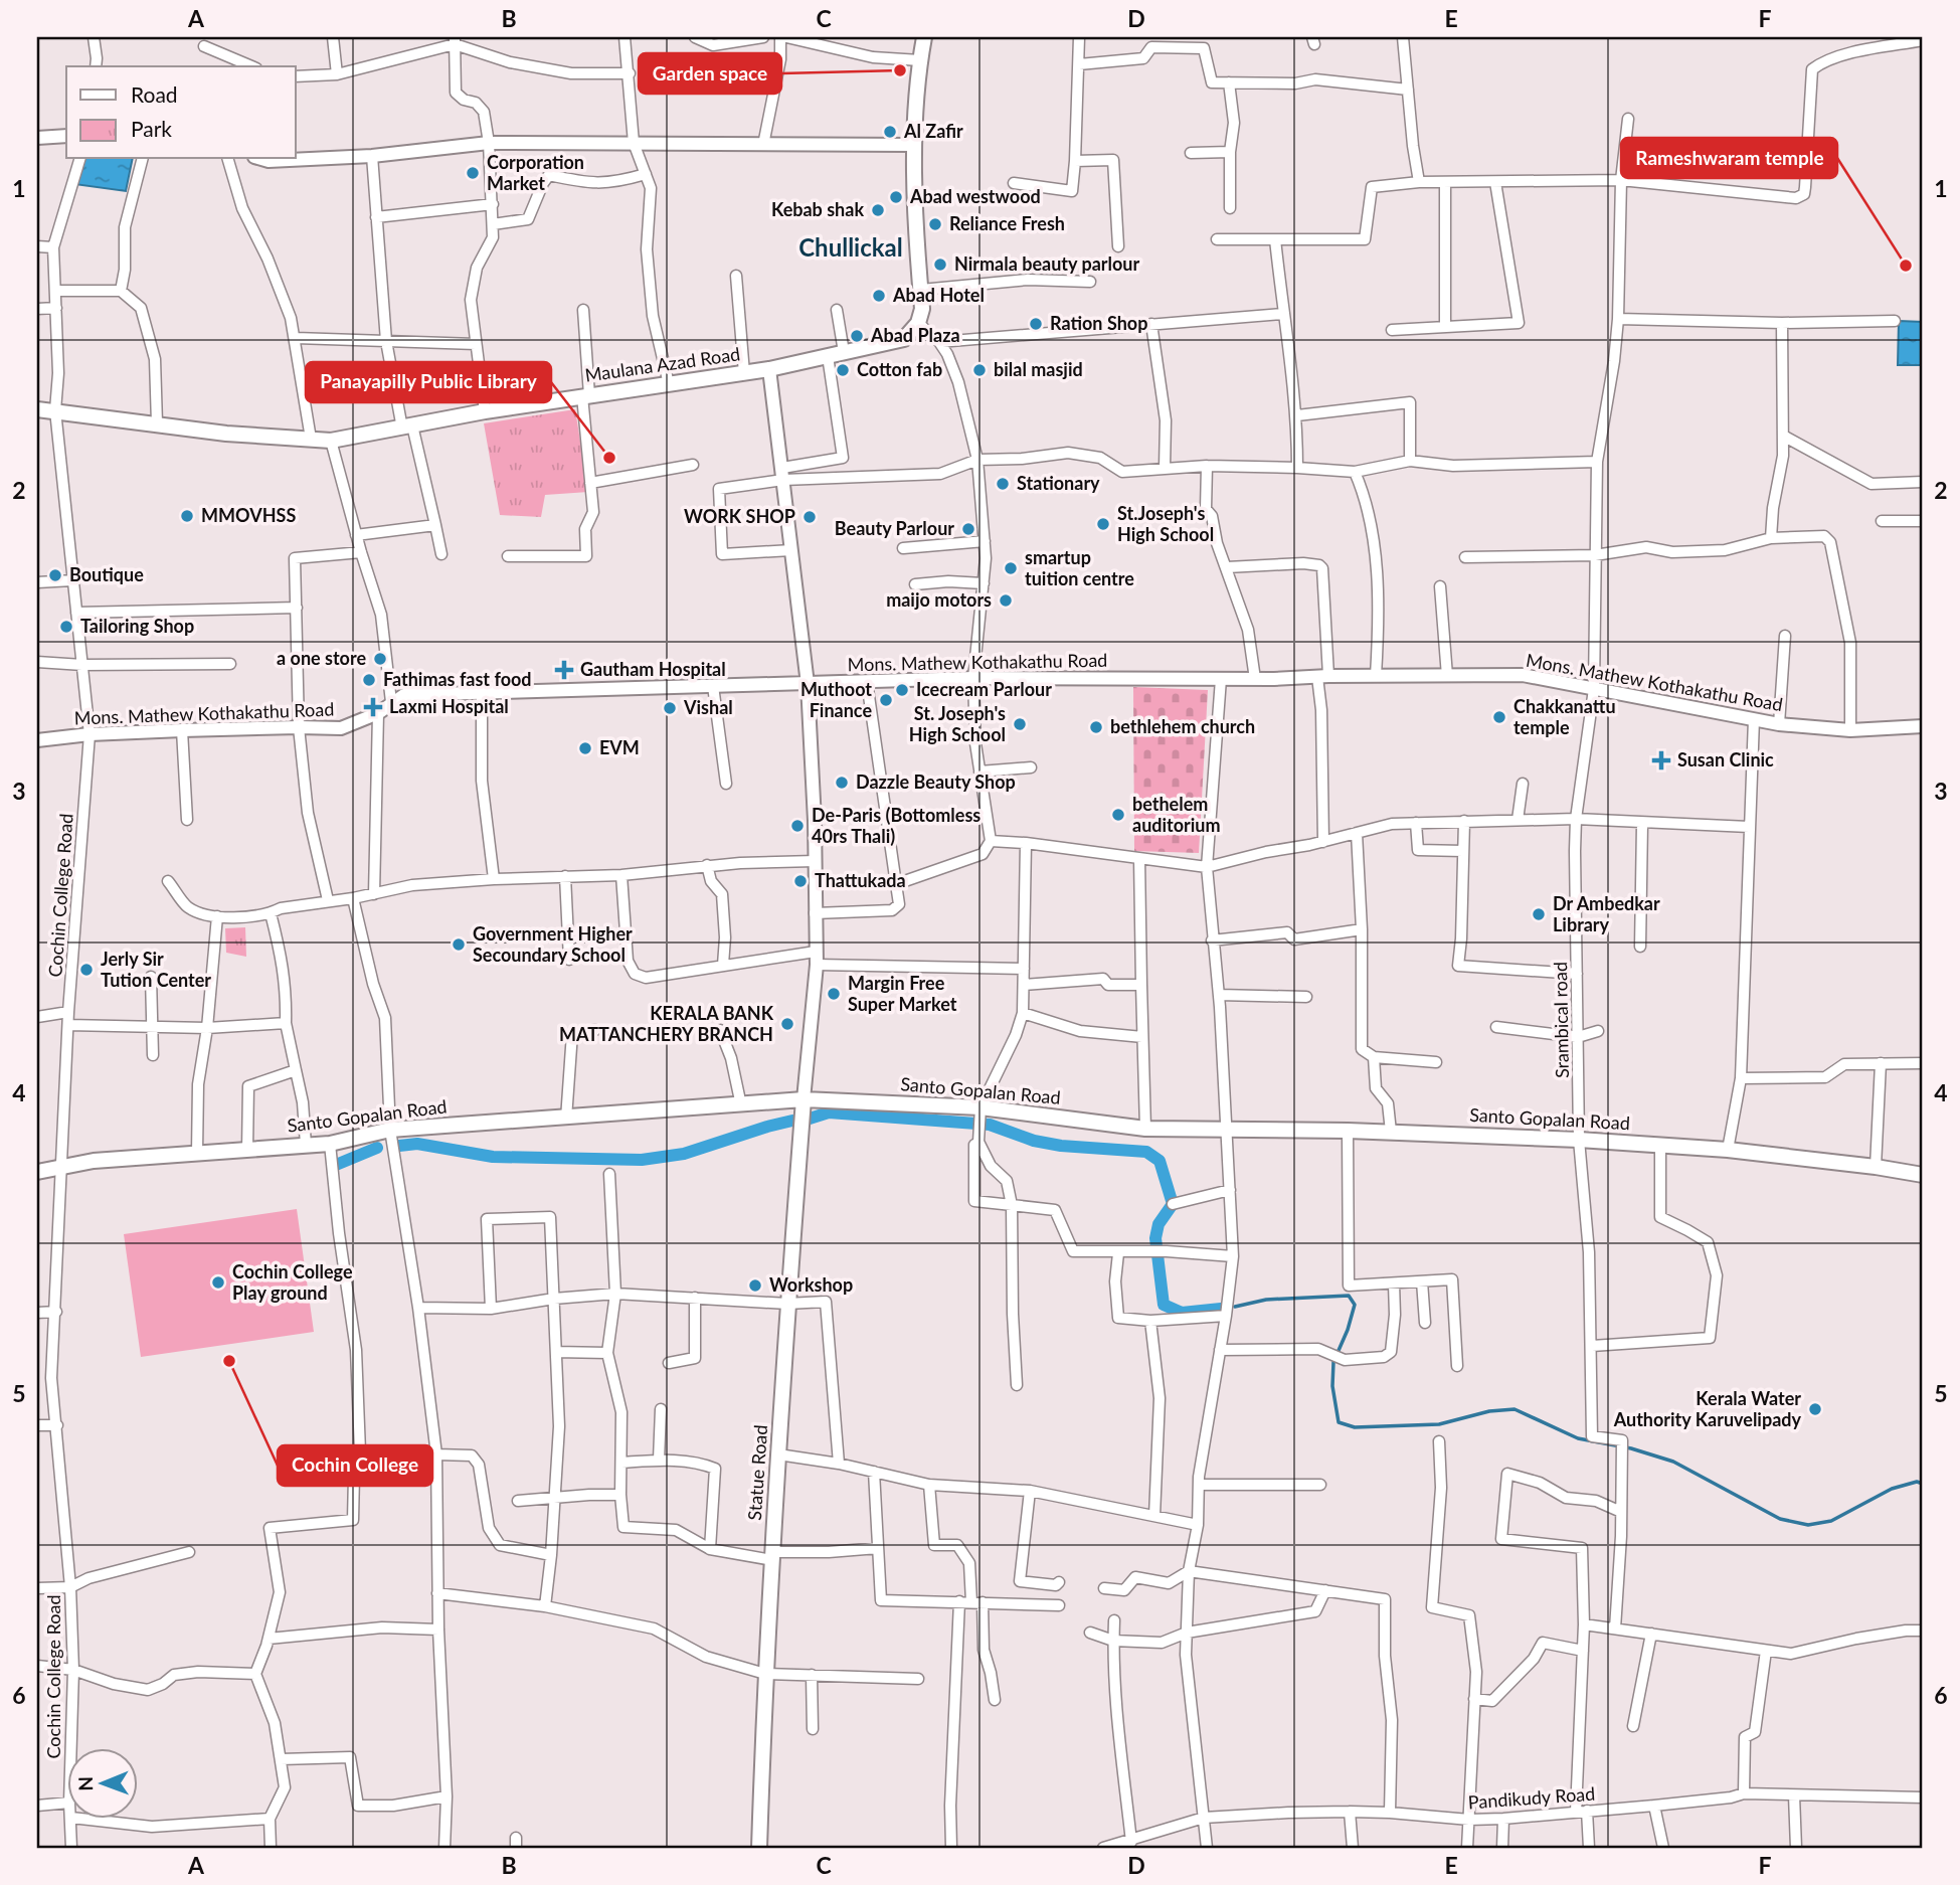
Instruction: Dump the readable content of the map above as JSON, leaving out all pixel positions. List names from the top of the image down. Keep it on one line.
{"streets":{"main road":["Maulana Azad Road","Santo Gopalan Road","Statue Road"],"street":["Mons. Mathew Kothakathu Road","Cochin College Road","Srambical road","Pandikudy Road"]},"crossings":[["Maulana Azad Road","Cochin College Road"],["Mons. Mathew Kothakathu Road","Cochin College Road"],["Mons. Mathew Kothakathu Road","Srambical road"],["Cochin College Road","Santo Gopalan Road"],["Srambical road","Santo Gopalan Road"],["Santo Gopalan Road","Statue Road"]],"districts":["Chullickal"],"places":{"other":["Garden space","Al Zafir","Corporation Market","Abad westwood","Kebab shak","Reliance Fresh","Nirmala beauty parlour","Rameshwaram temple","Abad Hotel","Ration Shop","Abad Plaza","Cotton fab","bilal masjid","Panayapilly Public Library","Stationary","MMOVHSS","WORK SHOP","St.Joseph's High School","Beauty Parlour","smartup tuition centre","Boutique","maijo motors","Tailoring Shop","a one store","Fathimas fast food","Icecream Parlour","Muthoot Finance","Vishal","Chakkanattu temple","St. Joseph's High School","bethlehem church","EVM","Dazzle Beauty Shop","bethelem auditorium","De-Paris (Bottomless 40rs Thali)","Thattukada","Dr Ambedkar Library","Government Higher Secoundary School","Jerly Sir Tution Center","Margin Free Super Market","KERALA BANK MATTANCHERY BRANCH","Cochin College Play ground","Workshop","Cochin College","Kerala Water Authority Karuvelipady"],"health":["Gautham Hospital","Laxmi Hospital","Susan Clinic"]},"legend":["Road","Park"],"north":"left","grid":{"columns":["A","B","C","D","E","F"],"rows":["1","2","3","4","5","6"]}}
